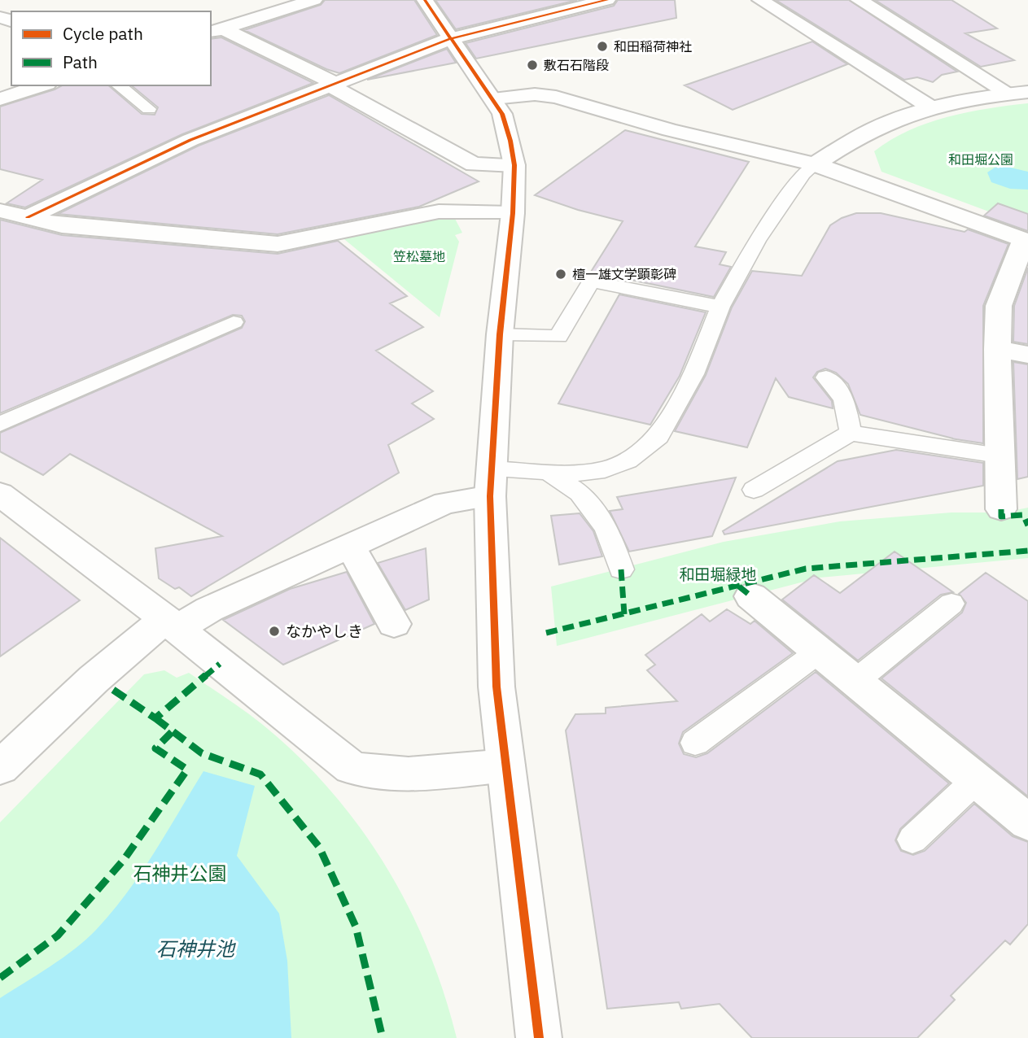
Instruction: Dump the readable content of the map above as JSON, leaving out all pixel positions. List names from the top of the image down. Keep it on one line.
{"water":["石神井池"],"parks":["和田堀公園","笠松墓地","和田堀緑地","石神井公園"],"places":["和田稲荷神社","敷石石階段","檀一雄文学顕彰碑","なかやしき"],"legend":["Cycle path","Path"]}
